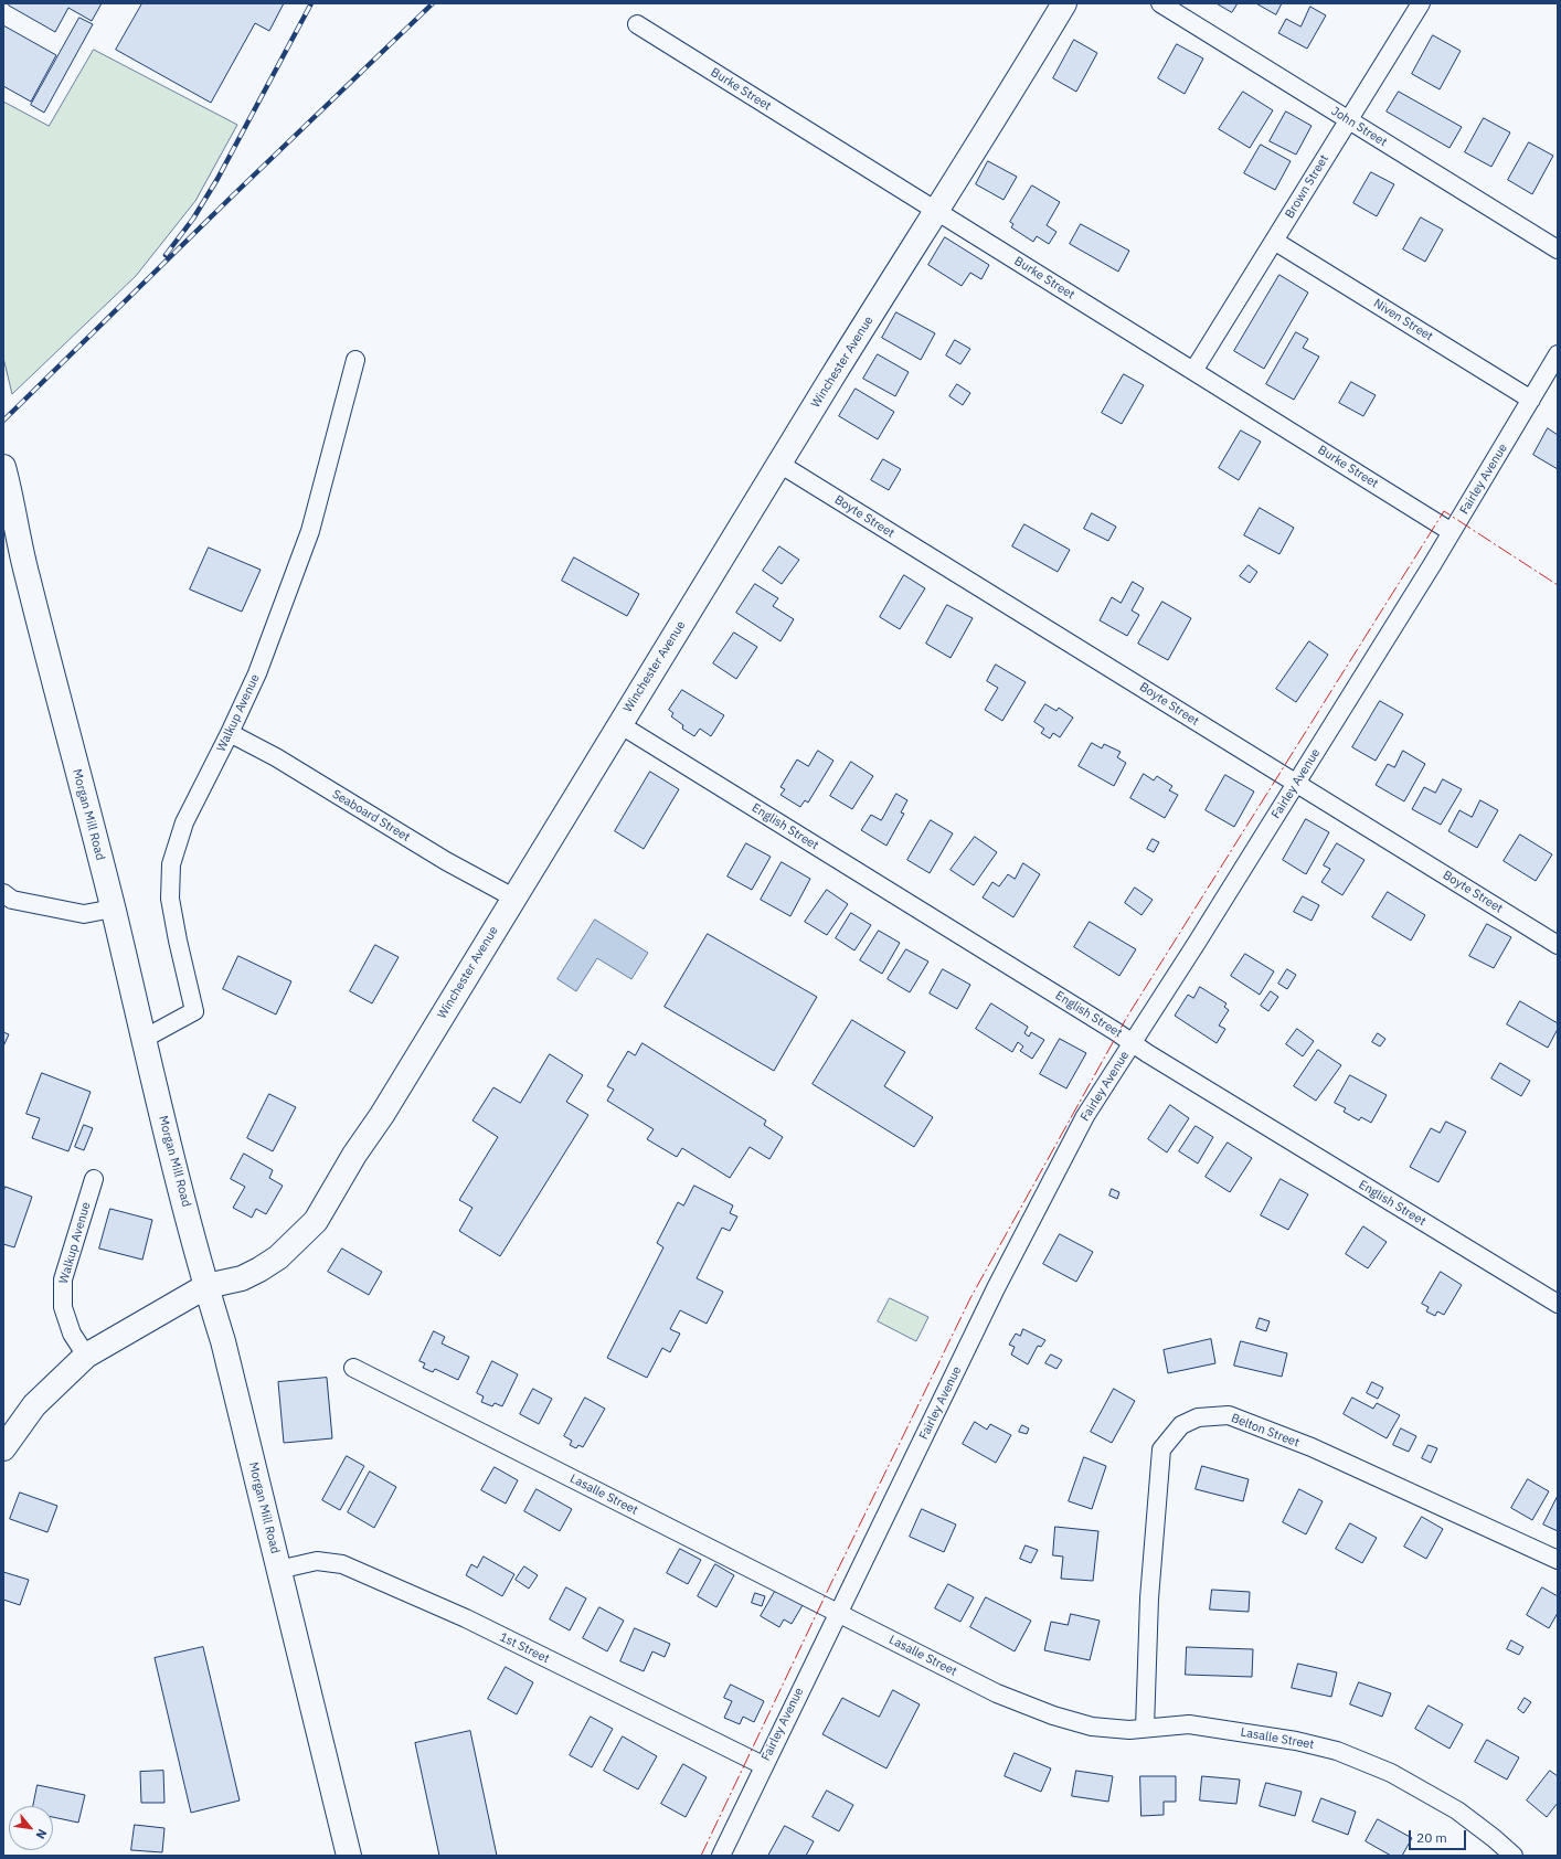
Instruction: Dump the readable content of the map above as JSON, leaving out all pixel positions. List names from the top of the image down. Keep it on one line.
{"streets":{"street":["Burke Street","John Street","Brown Street","Niven Street","Winchester Avenue","Fairley Avenue","Boyte Street","Walkup Avenue","Morgan Mill Road","Seaboard Street","English Street","Belton Street","Lasalle Street","1st Street"]},"crossings":[["Burke Street","Brown Street"],["Burke Street","Winchester Avenue"],["Burke Street","Fairley Avenue"],["John Street","Brown Street"],["Brown Street","Niven Street"],["Niven Street","Fairley Avenue"],["Winchester Avenue","Boyte Street"],["Winchester Avenue","Morgan Mill Road"],["Winchester Avenue","Seaboard Street"],["Winchester Avenue","English Street"],["Fairley Avenue","Boyte Street"],["Fairley Avenue","English Street"],["Fairley Avenue","Lasalle Street"],["Fairley Avenue","1st Street"],["Walkup Avenue","Morgan Mill Road"],["Walkup Avenue","Seaboard Street"],["Morgan Mill Road","1st Street"],["Belton Street","Lasalle Street"]],"scale_bar":"20 m","north":"bottom right"}
